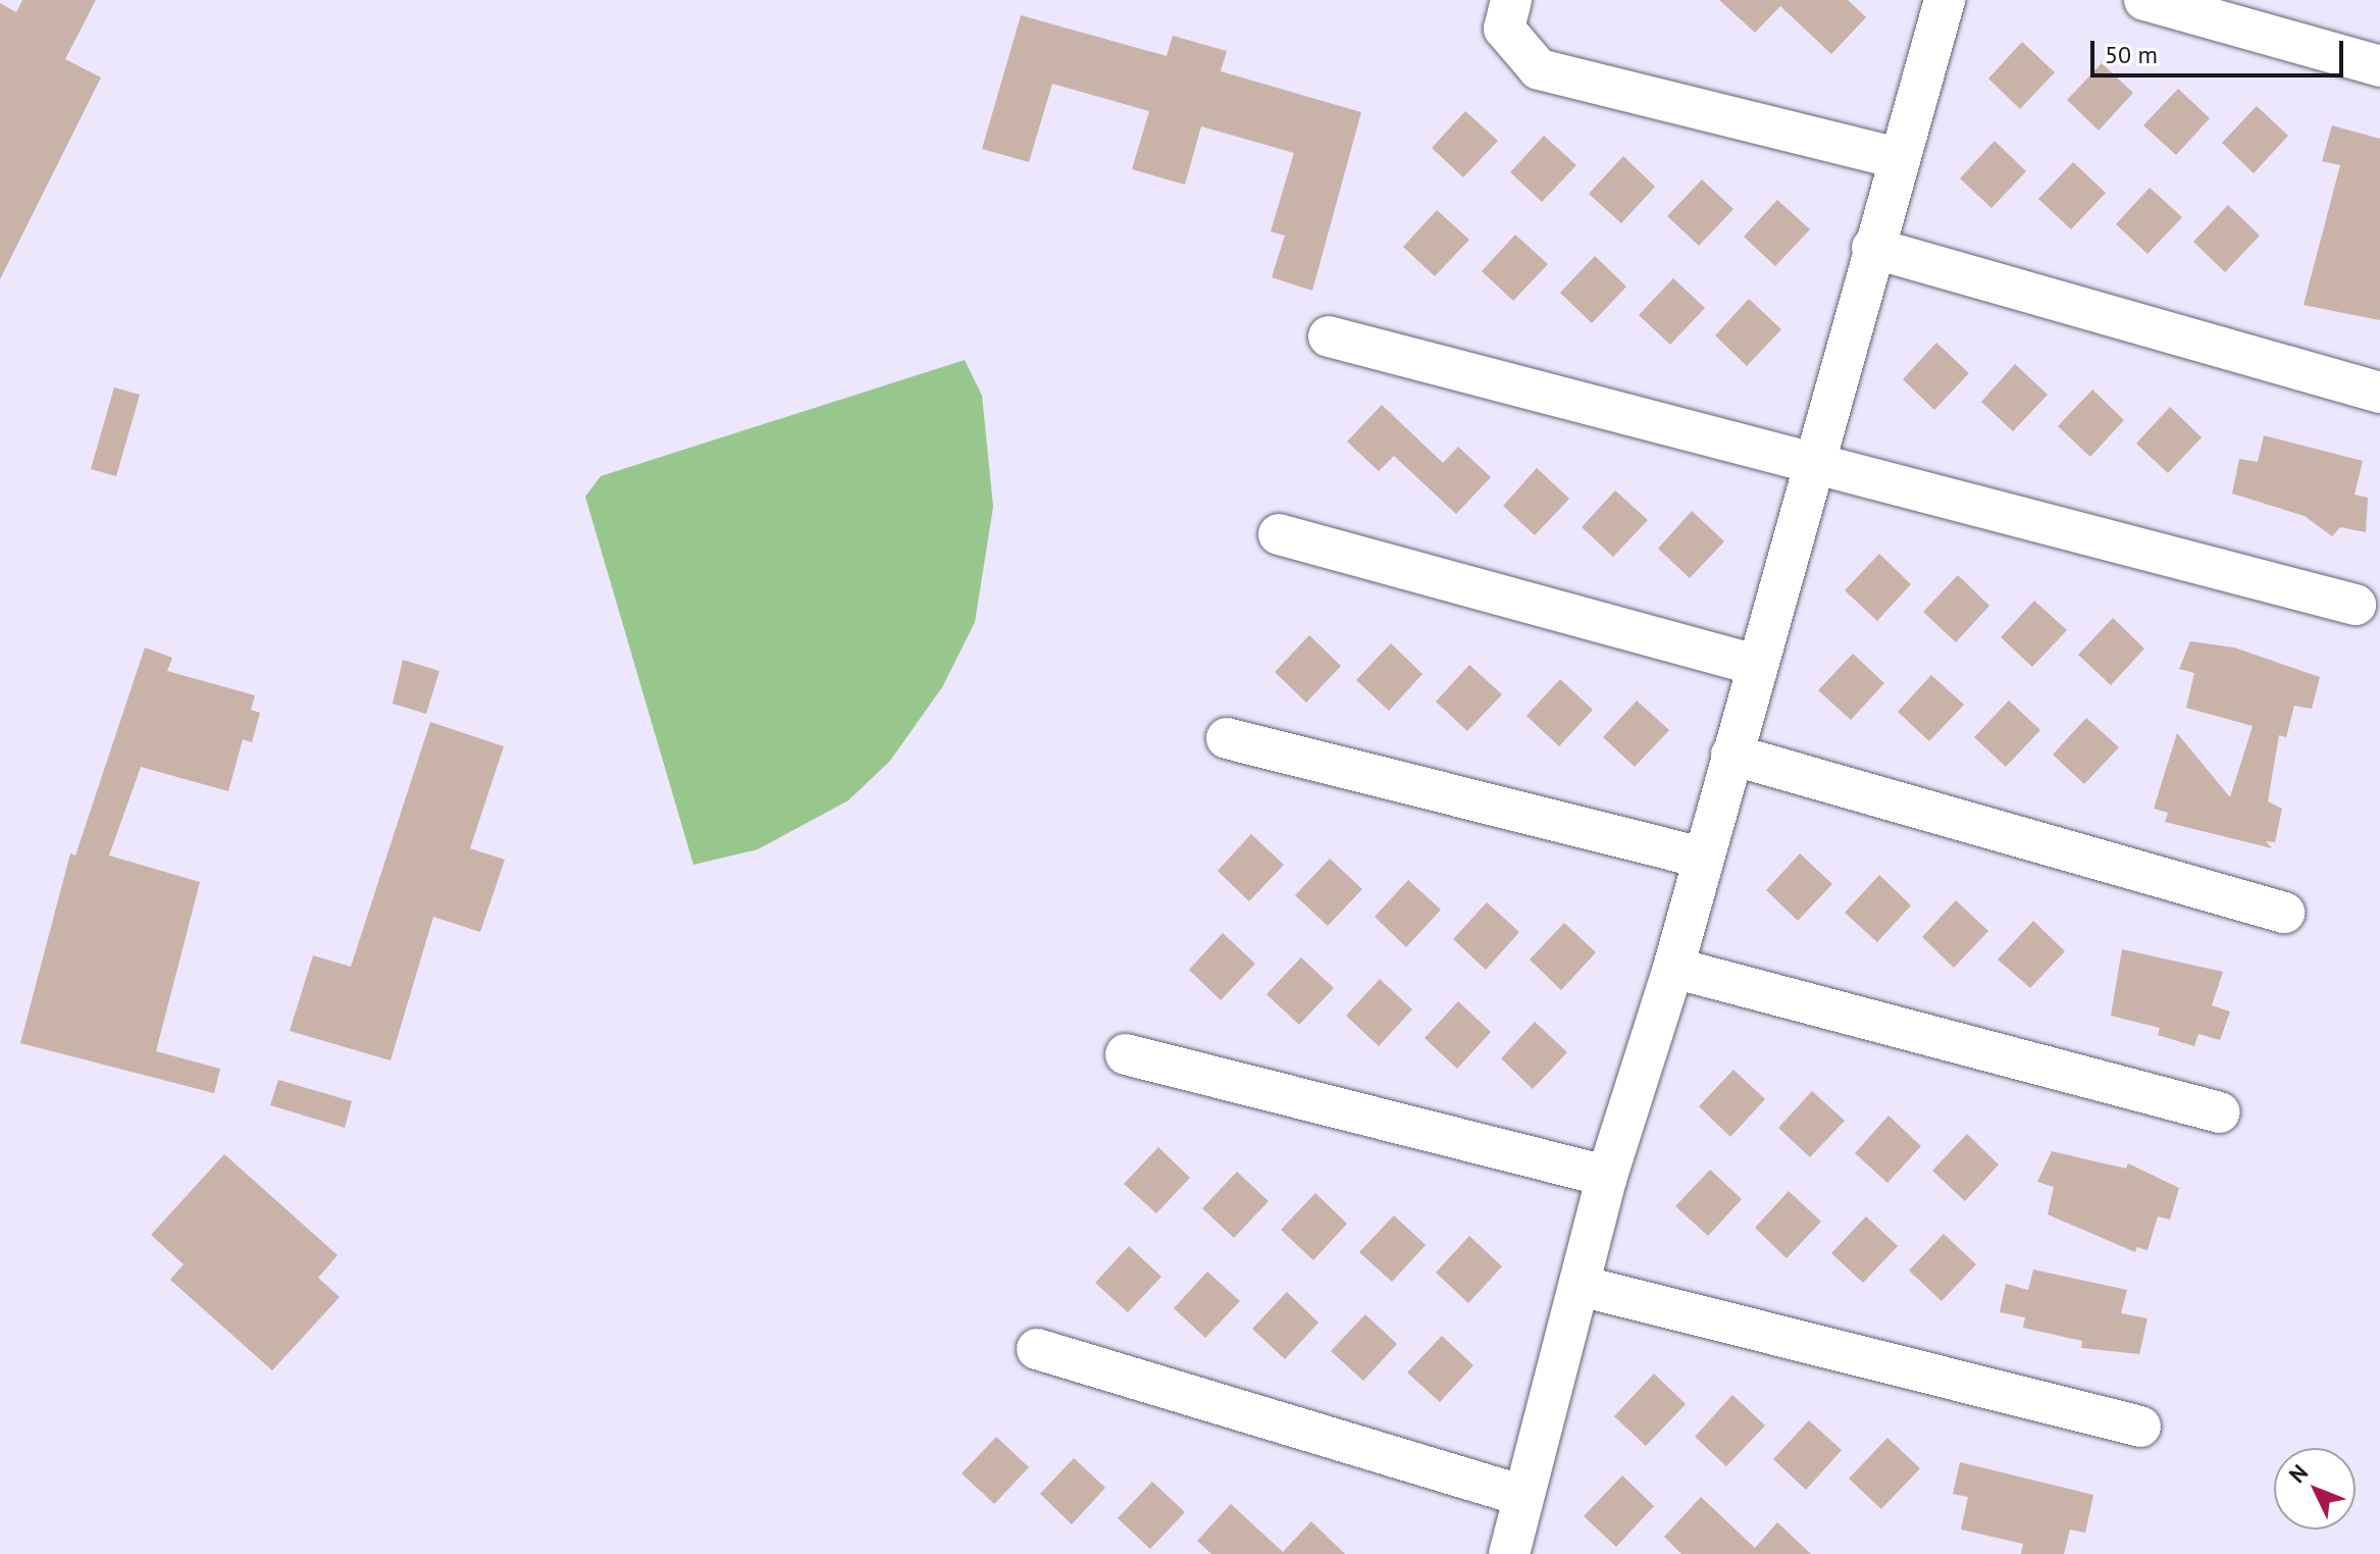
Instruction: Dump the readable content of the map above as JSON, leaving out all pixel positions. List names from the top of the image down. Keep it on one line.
{"scale_bar":"50 m","north":"top left"}
